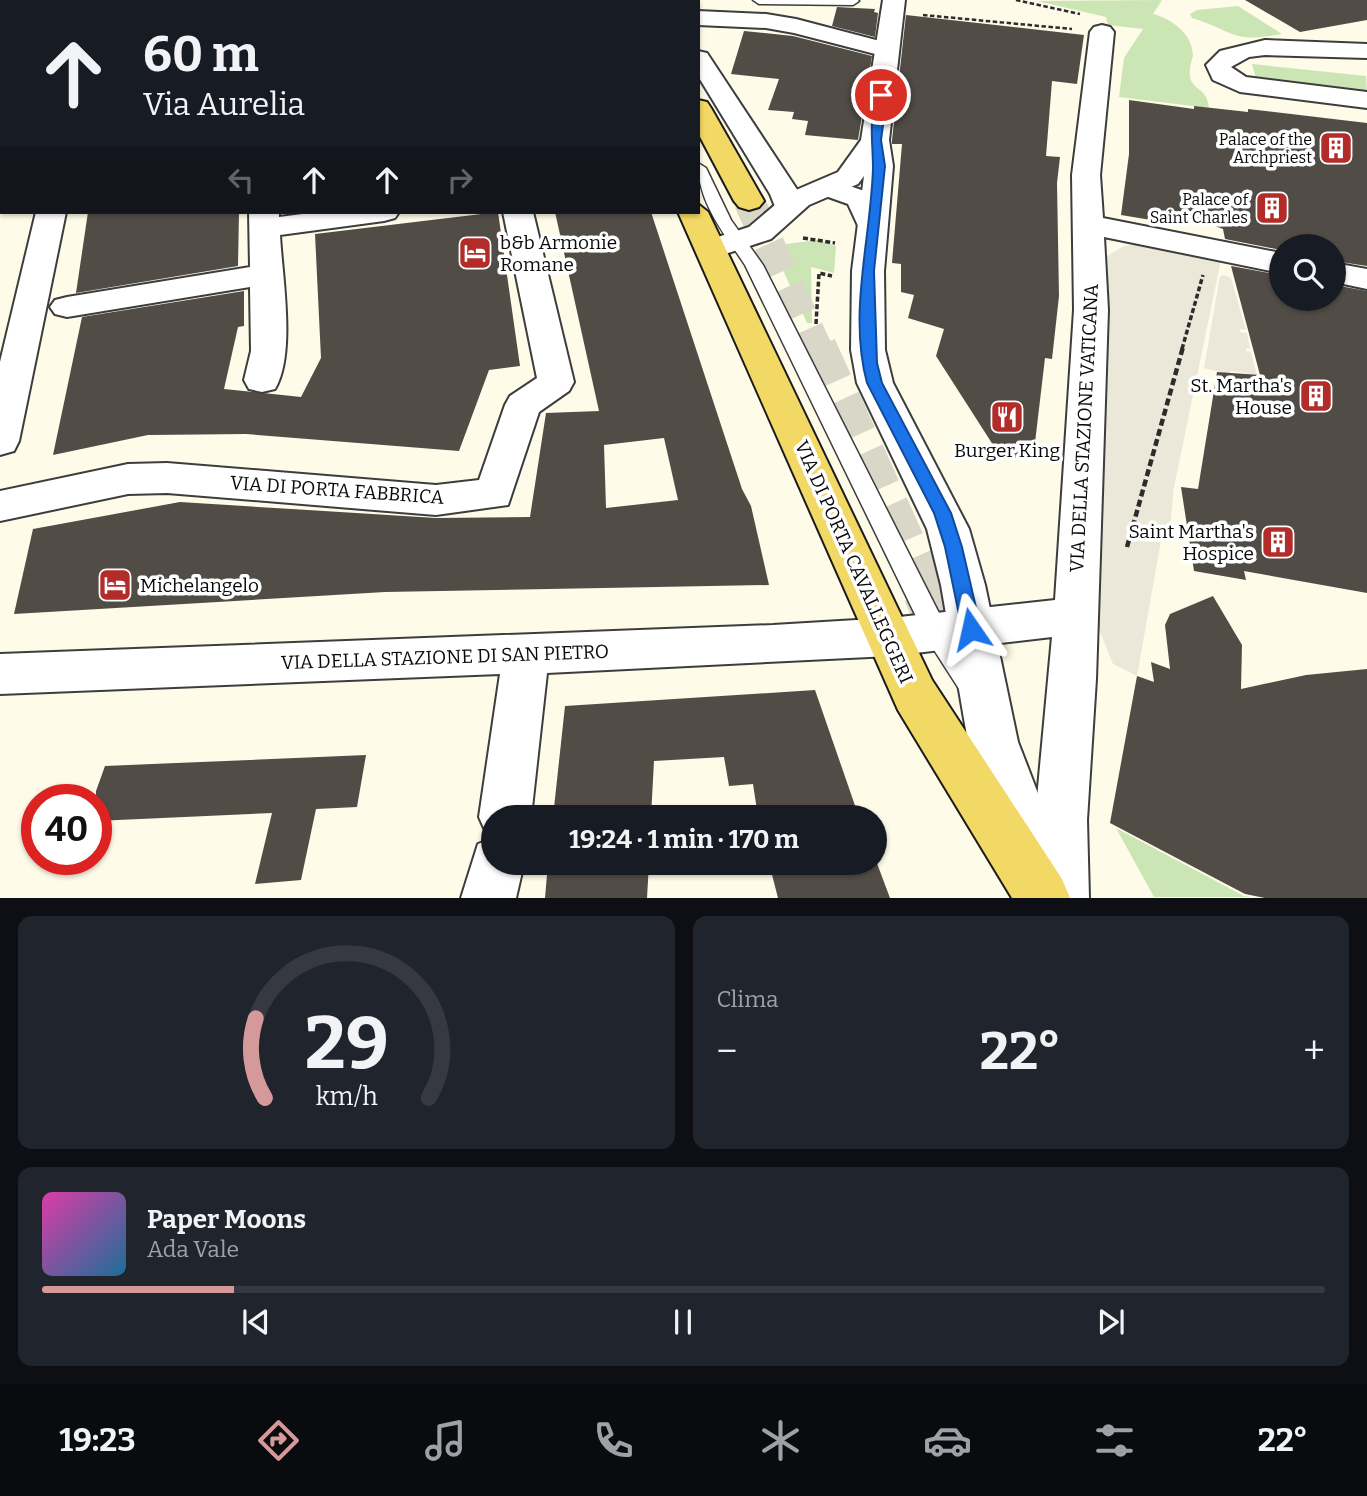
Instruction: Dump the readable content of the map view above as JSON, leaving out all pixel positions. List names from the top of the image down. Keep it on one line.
{"streets":{"main road":["VIA DI PORTA CAVALLEGGERI"],"street":["VIA DELLA STAZIONE VATICANA","VIA DI PORTA FABBRICA","VIA DELLA STAZIONE DI SAN PIETRO"]},"crossings":[["VIA DI PORTA CAVALLEGGERI","VIA DELLA STAZIONE DI SAN PIETRO"]],"places":{"building":["Palace of the Archpriest","Palace of Saint Charles","St. Martha's House","Saint Martha's Hospice"],"hotel":["b&b Armonie Romane","Michelangelo"],"restaurant":["Burger King"]},"page":{"turn":["60 m","Via Aurelia"],"limit":"40","trip":"19:24 · 1 min · 170 m","tile":"Clima","heat":["−","22°","+"],"song":["Paper Moons","Ada Vale"],"tabs":["19:23","22°"],"gauge":["29","km/h"]}}
